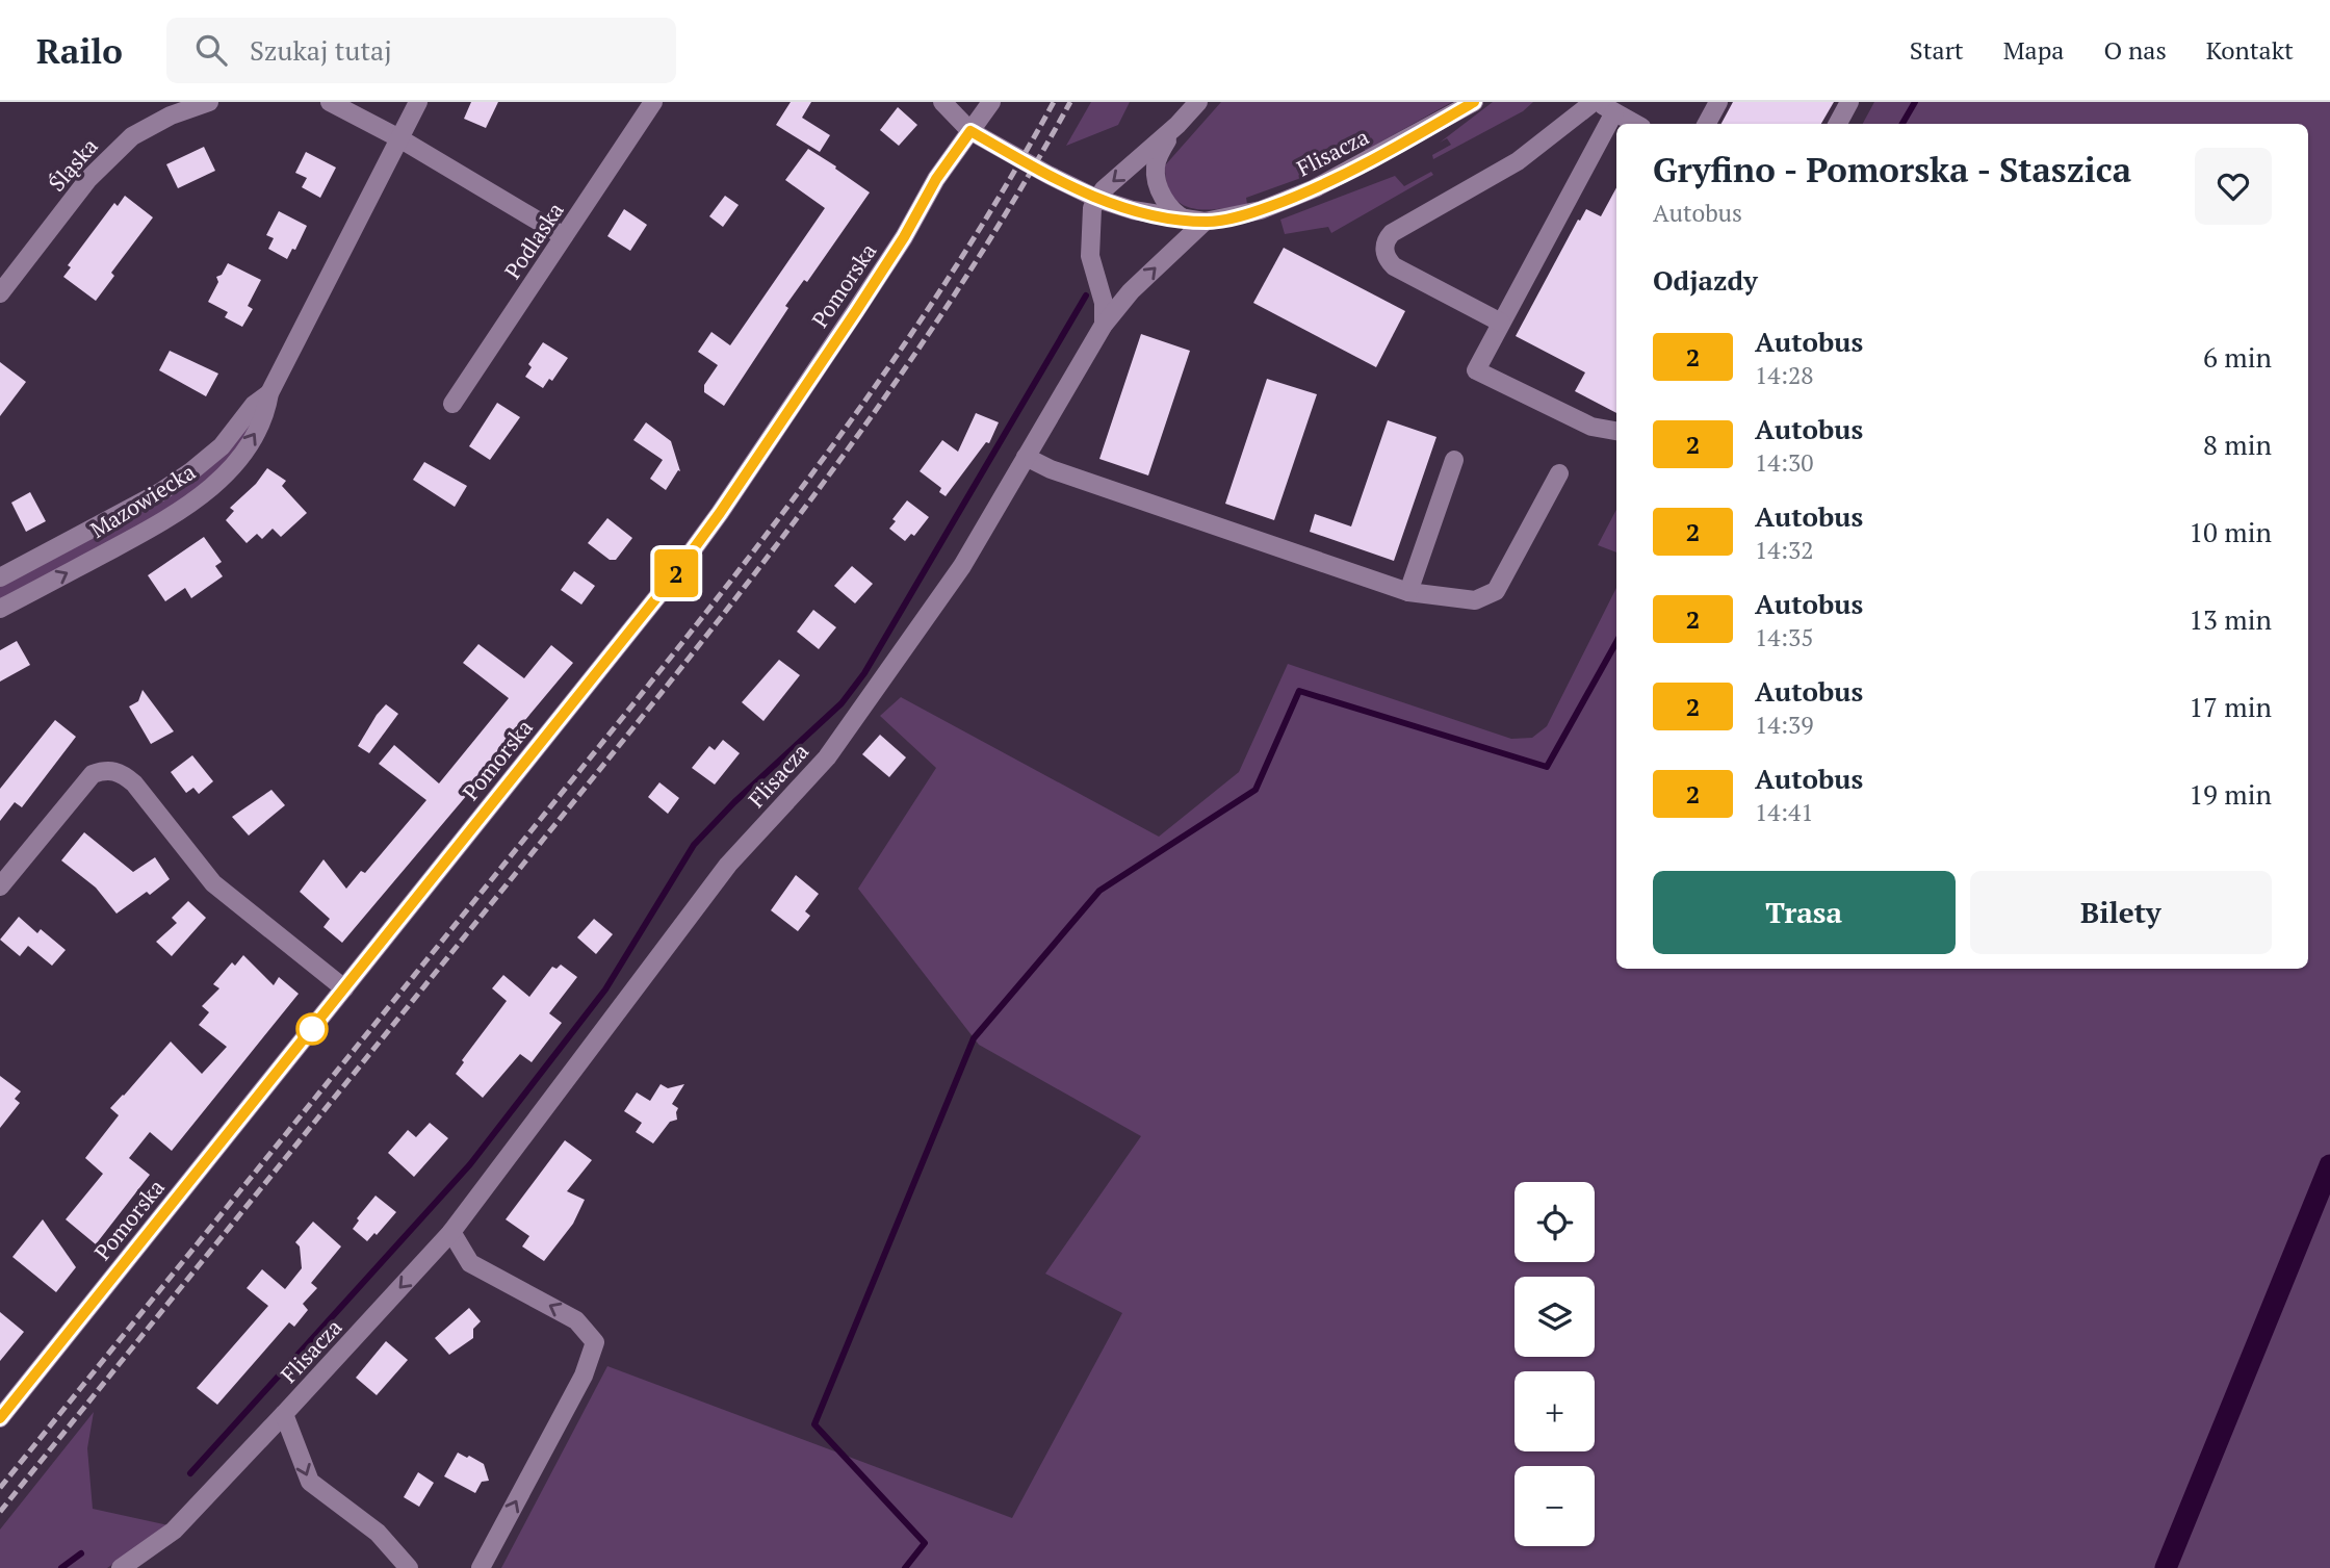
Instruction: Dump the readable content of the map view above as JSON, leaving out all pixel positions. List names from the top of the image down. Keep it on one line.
{"streets":{"street":["Flisacza","Śląska","Podlaska","Pomorska","Mazowiecka"]},"crossings":[["Flisacza","Pomorska"]],"lines":["bus line 2"],"page":{"header":"Railo","search":"Szukaj tutaj","nav":["Start","Mapa","O nas","Kontakt"],"on_map":"2","heading":[["Gryfino - Pomorska - Staszica","Autobus"],"Odjazdy"],"list":[{"mark":"2","name":"Autobus","note":"14:28","value":"6 min"},{"mark":"2","name":"Autobus","note":"14:30","value":"8 min"},{"mark":"2","name":"Autobus","note":"14:32","value":"10 min"},{"mark":"2","name":"Autobus","note":"14:35","value":"13 min"},{"mark":"2","name":"Autobus","note":"14:39","value":"17 min"},{"mark":"2","name":"Autobus","note":"14:41","value":"19 min"}],"buttons":["Trasa","Bilety"],"map_buttons":["+","−"]}}
